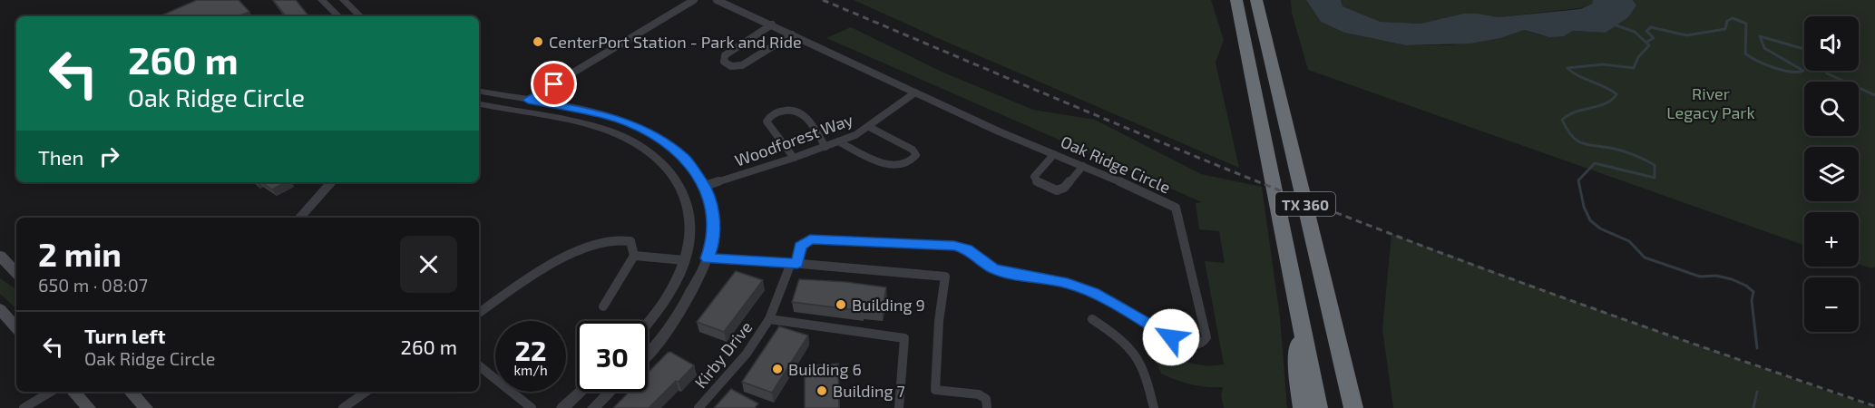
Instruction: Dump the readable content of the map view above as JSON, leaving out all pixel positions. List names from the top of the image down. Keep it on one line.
{"streets":{"highway":["TX 360"],"street":["Woodforest Way","Oak Ridge Circle","Kirby Drive"]},"crossings":[["Woodforest Way","Oak Ridge Circle"],["Oak Ridge Circle","Kirby Drive"]],"parks":["River Legacy Park"],"places":["CenterPort Station - Park and Ride","Building 9","Building 6","Building 7"],"page":{"map_buttons":["+","−"],"turn":["260 m","Oak Ridge Circle"],"then":"Then","heading":["2 min","650 m · 08:07"],"list":[{"name":"Turn left","note":"Oak Ridge Circle","value":"260 m"}],"speed":"22 km/h","limit":"30"}}
